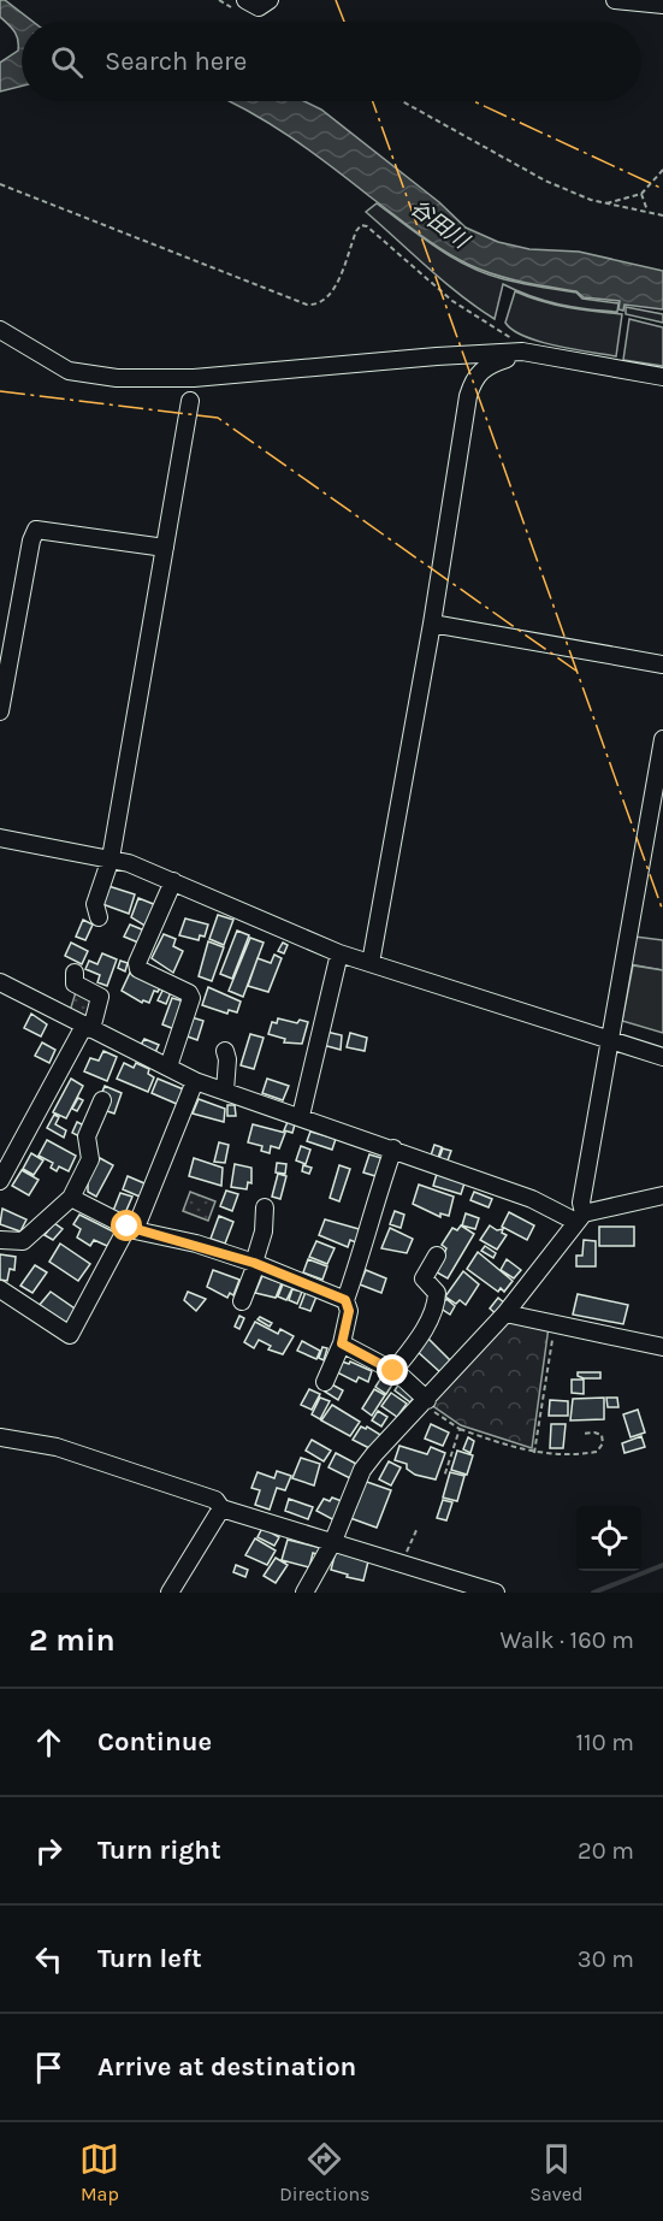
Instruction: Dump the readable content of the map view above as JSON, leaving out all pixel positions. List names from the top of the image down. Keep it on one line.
{"water":["谷田川"],"page":{"search":"Search here","heading":["2 min","Walk · 160 m"],"list":[["Continue","110 m"],["Turn right","20 m"],["Turn left","30 m"],"Arrive at destination"],"nav":["Map","Directions","Saved"]}}
